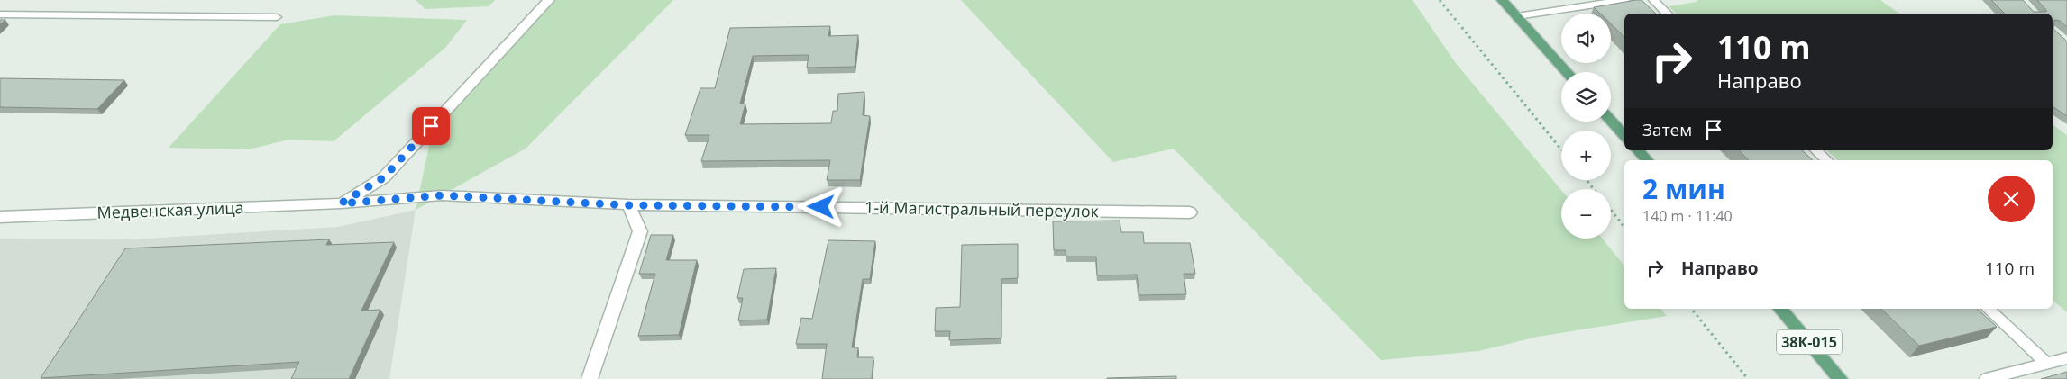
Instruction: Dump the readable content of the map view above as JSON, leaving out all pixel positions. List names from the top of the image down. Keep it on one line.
{"streets":{"main road":["38К-015"],"street":["1-й Магистральный переулок","Медвенская улица"]},"crossings":[["1-й Магистральный переулок","Медвенская улица"]],"page":{"map_buttons":["+","−"],"turn":["110 m","Направо"],"then":"Затем","heading":["2 мин","140 m · 11:40"],"list":[{"name":"Направо","value":"110 m"}]}}
